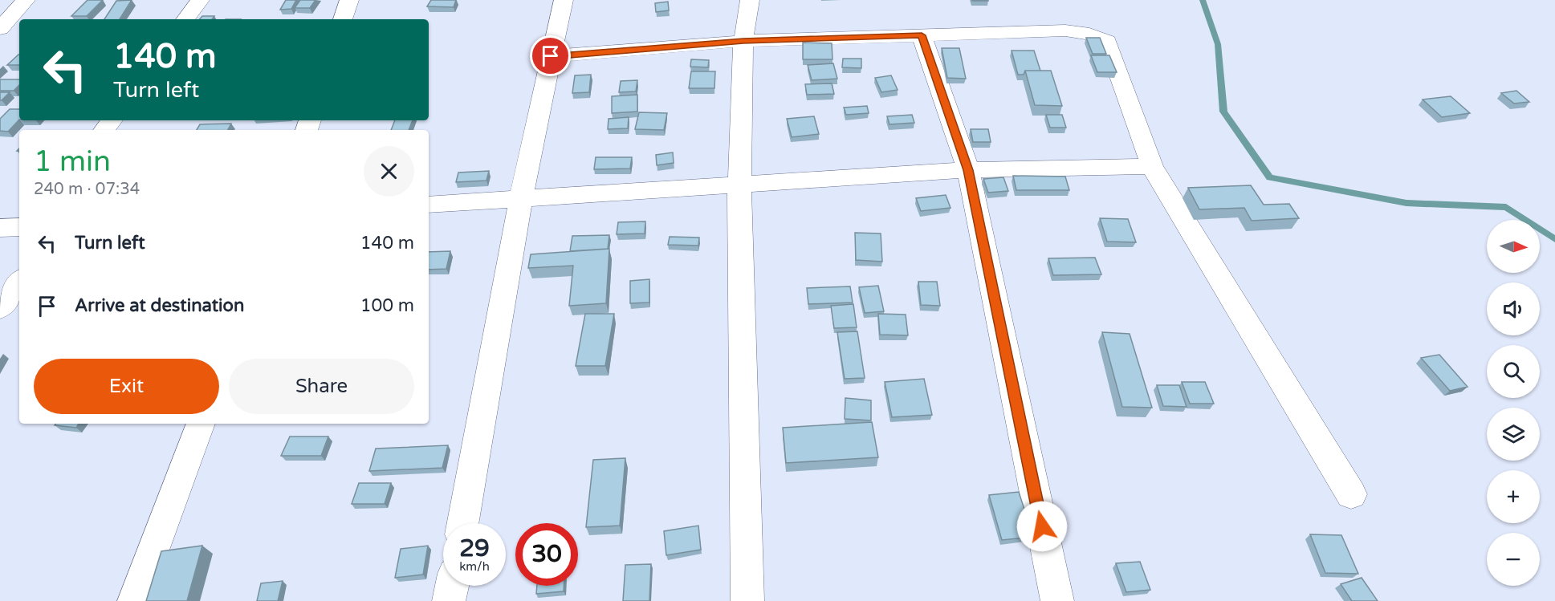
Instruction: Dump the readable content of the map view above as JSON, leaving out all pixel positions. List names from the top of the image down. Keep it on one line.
{"north":"right","page":{"turn":["140 m","Turn left"],"heading":["1 min","240 m · 07:34"],"list":[{"name":"Turn left","value":"140 m"},{"name":"Arrive at destination","value":"100 m"}],"map_buttons":["+","−"],"buttons":["Exit","Share"],"speed":"29 km/h","limit":"30"}}
